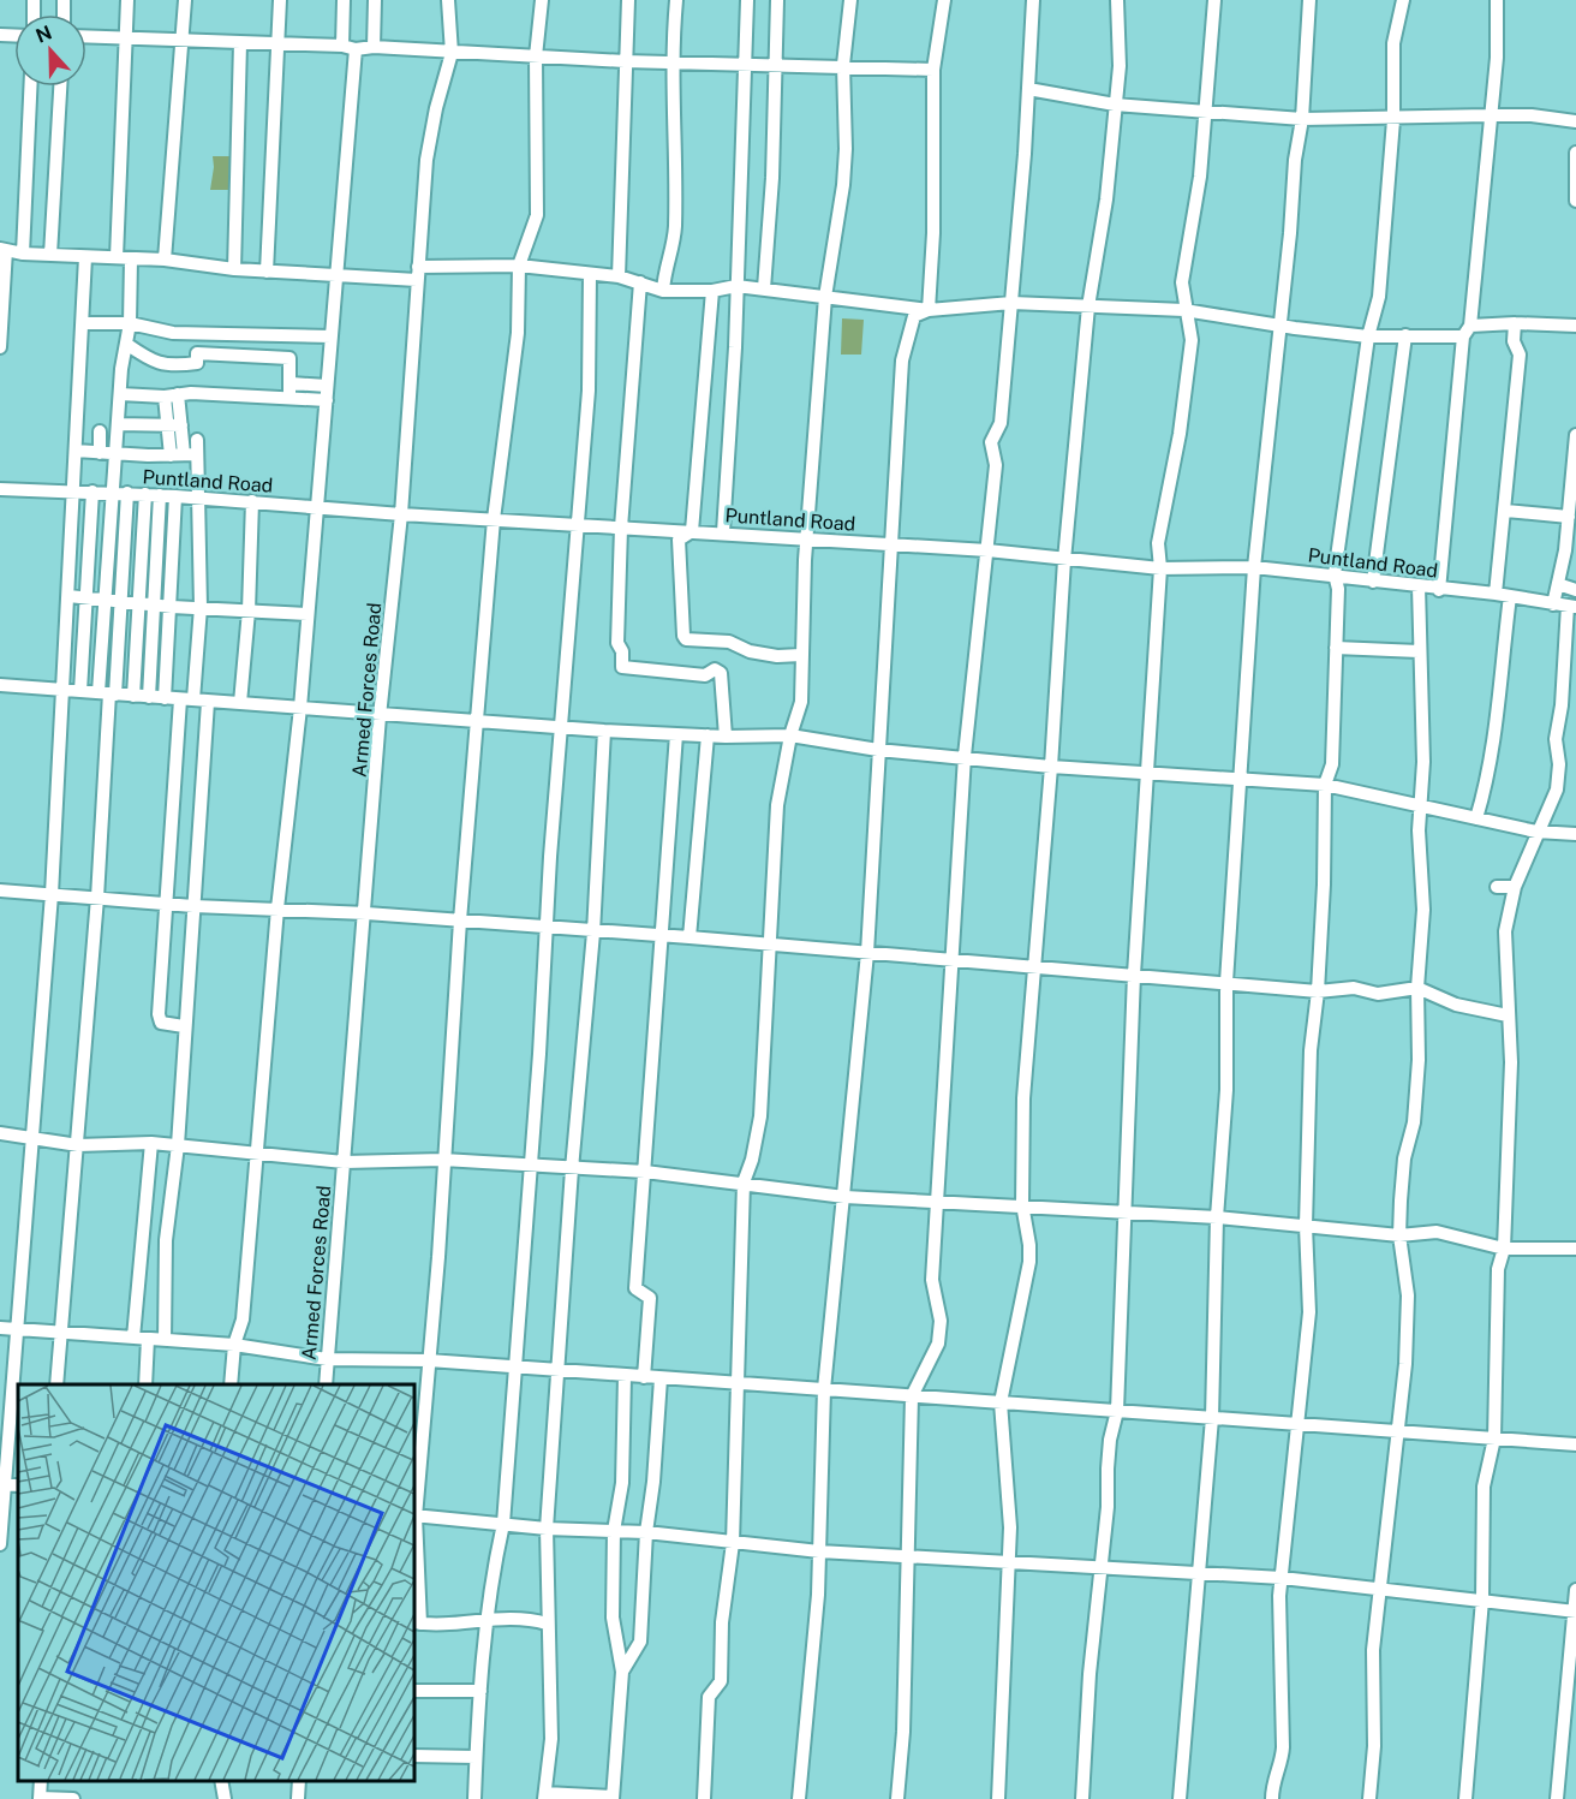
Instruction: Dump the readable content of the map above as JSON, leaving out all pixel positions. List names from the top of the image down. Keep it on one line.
{"streets":{"street":["Puntland Road","Armed Forces Road"]},"crossings":[["Puntland Road","Armed Forces Road"]],"north":"top"}
